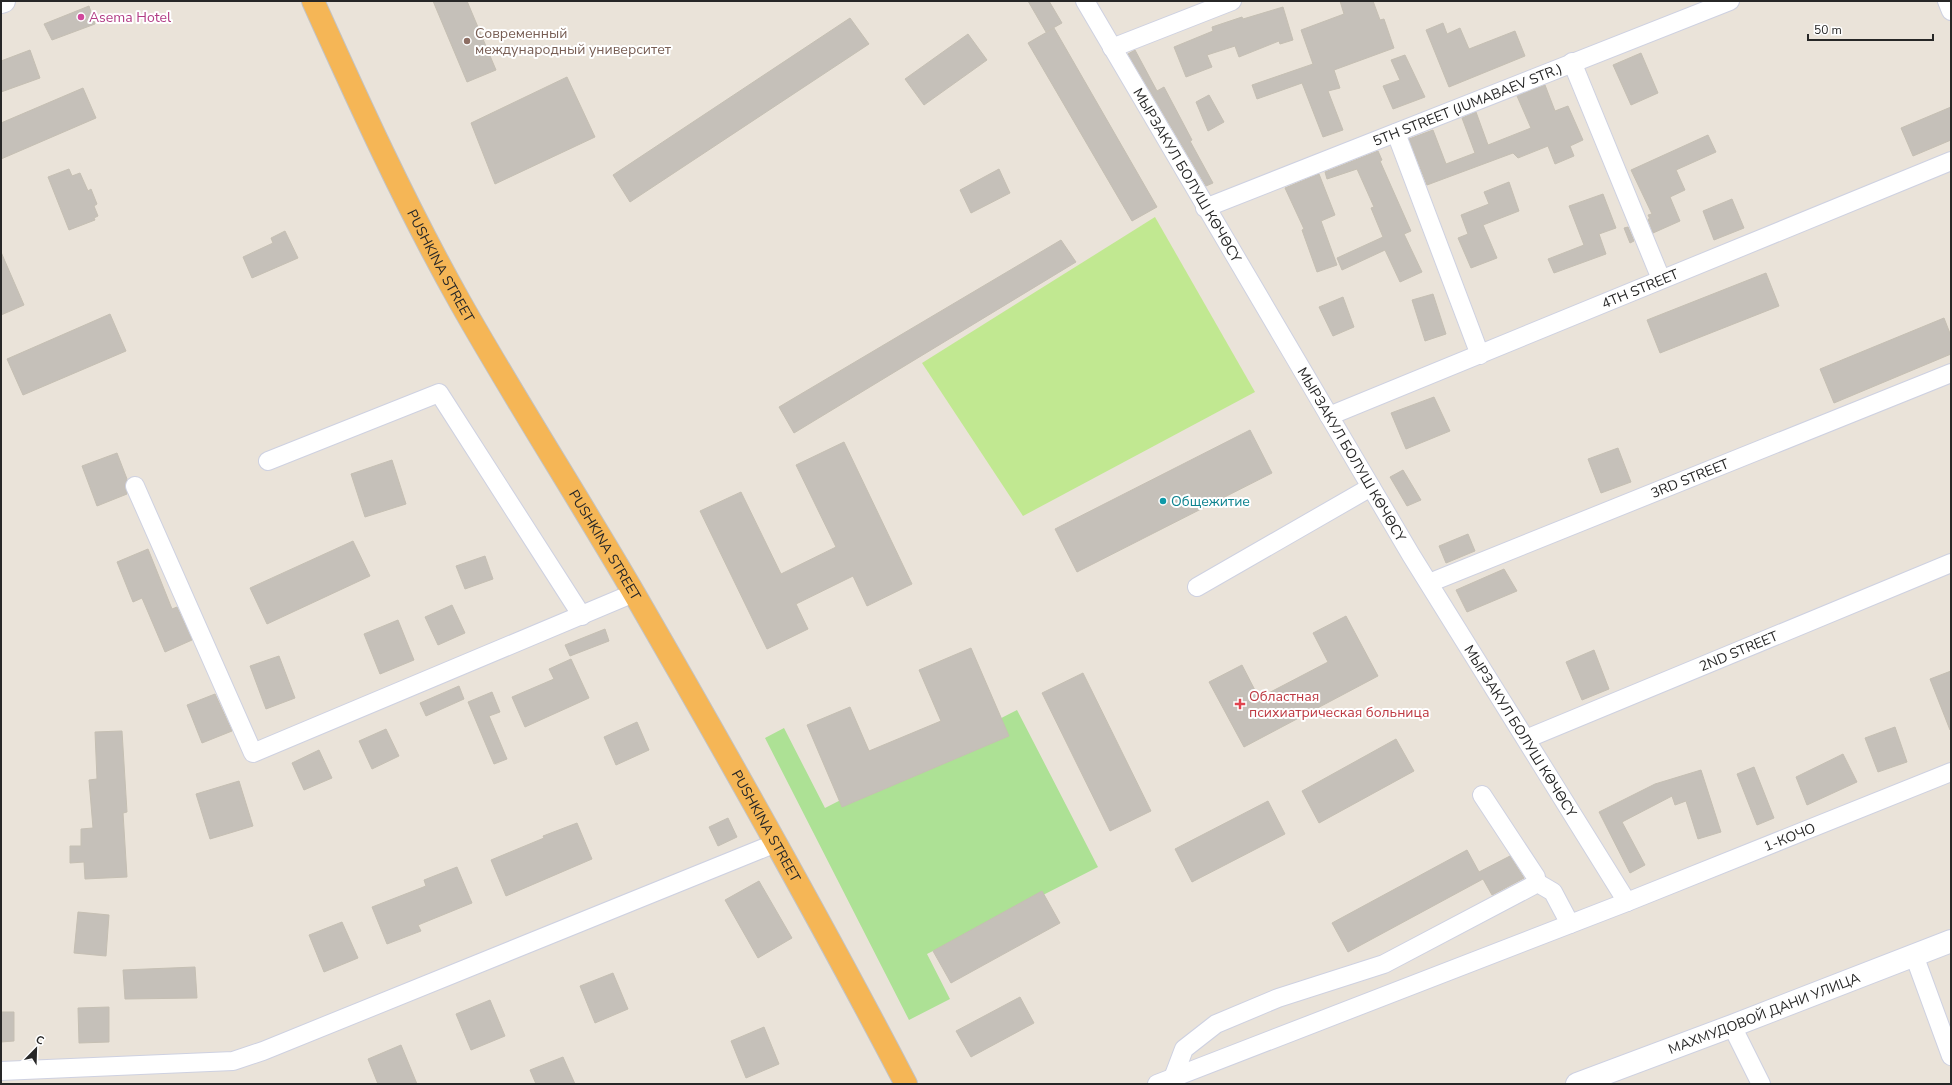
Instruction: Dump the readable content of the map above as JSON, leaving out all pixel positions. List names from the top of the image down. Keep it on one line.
{"streets":{"highway":["PUSHKINA STREET"],"street":["5TH STREET (JUMABAEV STR.)","МЫРЗАКУЛ БОЛУШ КӨЧӨСҮ","4TH STREET","3RD STREET","2ND STREET","1-КОЧО","МАХМУДОВОЙ ДАНИ УЛИЦА"]},"crossings":[["5TH STREET (JUMABAEV STR.)","МЫРЗАКУЛ БОЛУШ КӨЧӨСҮ"],["МЫРЗАКУЛ БОЛУШ КӨЧӨСҮ","4TH STREET"],["МЫРЗАКУЛ БОЛУШ КӨЧӨСҮ","3RD STREET"],["МЫРЗАКУЛ БОЛУШ КӨЧӨСҮ","2ND STREET"],["МЫРЗАКУЛ БОЛУШ КӨЧӨСҮ","1-КОЧО"]],"places":{"other":["Asema Hotel","Современный международный университет","Общежитие"],"health":["Областная психиатрическая больница"]},"scale_bar":"50 m","north":"top right"}
